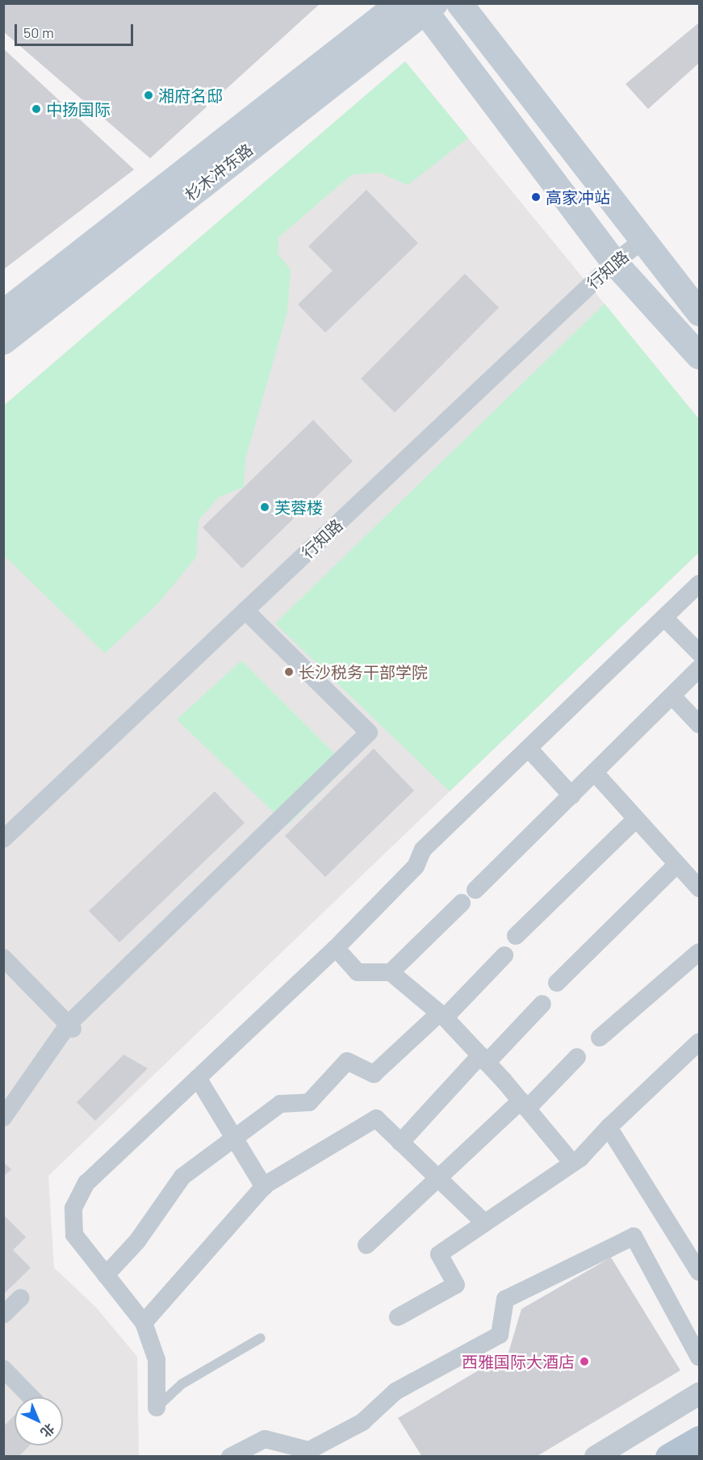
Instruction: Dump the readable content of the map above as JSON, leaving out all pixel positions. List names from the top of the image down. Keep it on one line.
{"streets":{"main road":["杉木冲东路"],"street":["行知路"]},"places":["湘府名邸","中扬国际","高家冲站","芙蓉楼","长沙税务干部学院","西雅国际大酒店"],"scale_bar":"50 m","north":"bottom right"}
